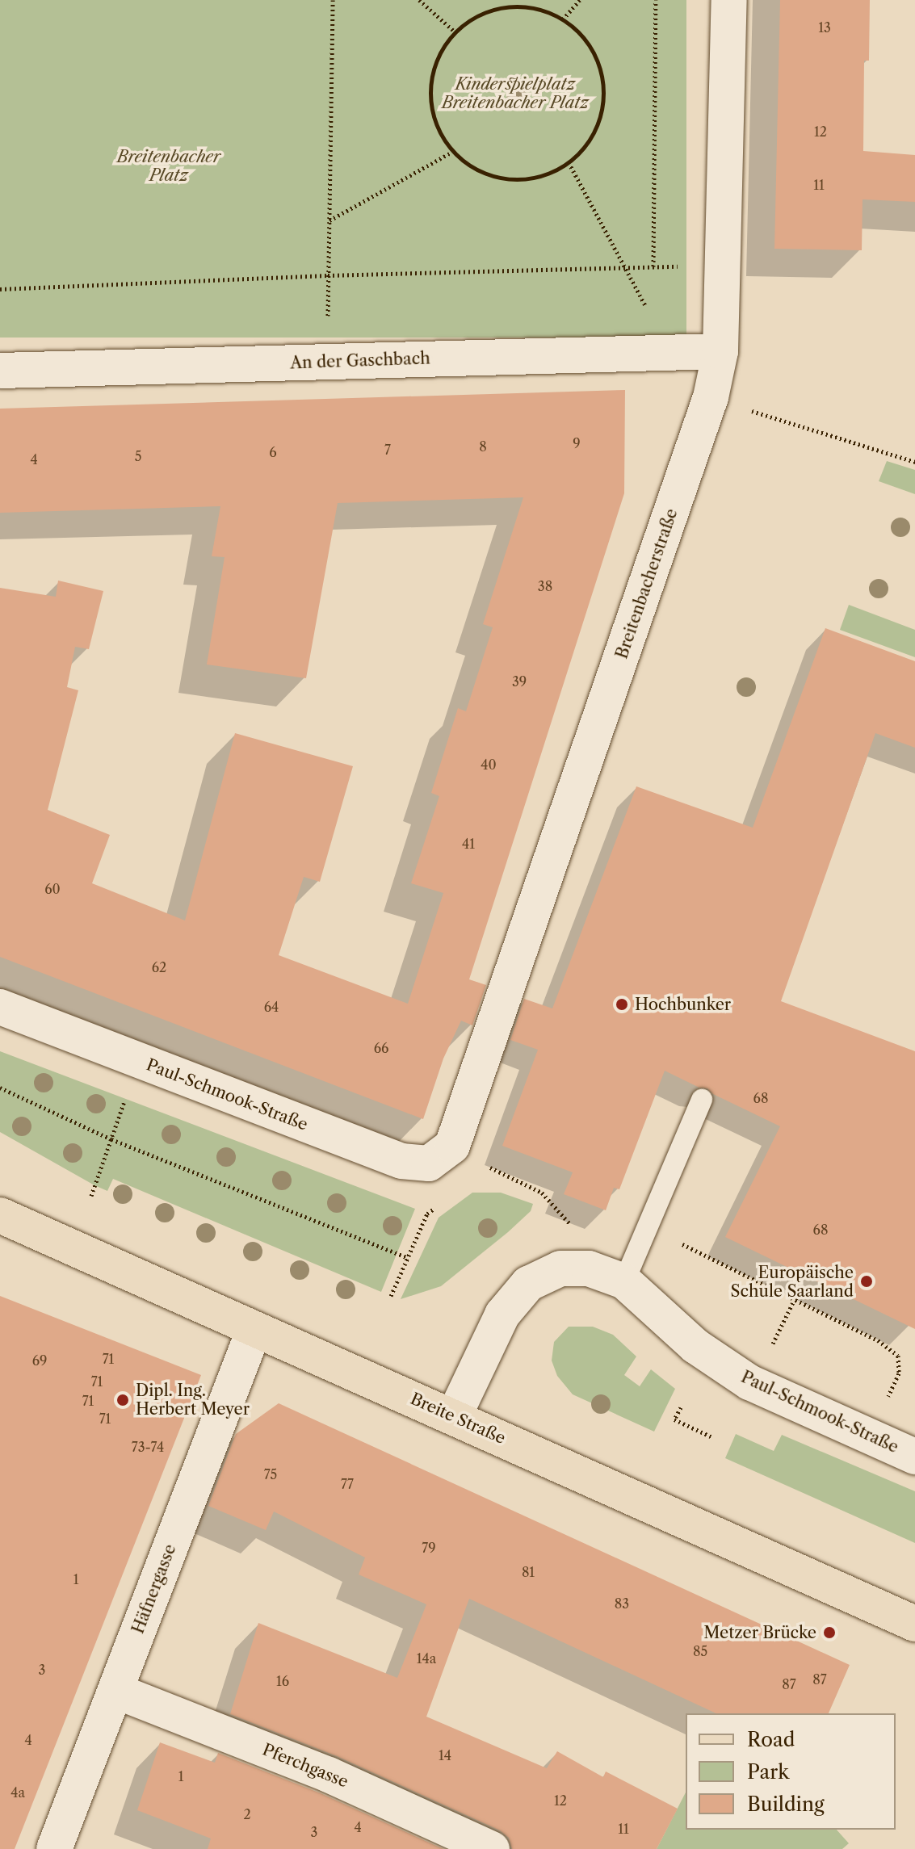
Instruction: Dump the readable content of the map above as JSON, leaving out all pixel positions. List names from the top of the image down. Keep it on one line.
{"streets":{"main road":["Breite Straße"],"street":["An der Gaschbach","Breitenbacherstraße","Paul-Schmook-Straße","Häfnergasse","Pferchgasse"]},"crossings":[["An der Gaschbach","Breitenbacherstraße"],["Breitenbacherstraße","Paul-Schmook-Straße"],["Paul-Schmook-Straße","Breite Straße"],["Breite Straße","Häfnergasse"],["Häfnergasse","Pferchgasse"]],"parks":["Kinderspielplatz Breitenbacher Platz","Breitenbacher Platz"],"places":["Hochbunker","Europäische Schule Saarland","Dipl. Ing. Herbert Meyer","Metzer Brücke"],"house_numbers":["13","12","11","9","8","7","6","5","4","38","39","40","41","60","62","64","66","68","68","71","69","71","71","71","73-74","75","77","79","81","1","83","85","14a","3","87","16","87","4","14","1","4a","12","2","4","11","3"],"legend":["Road","Park","Building"]}
